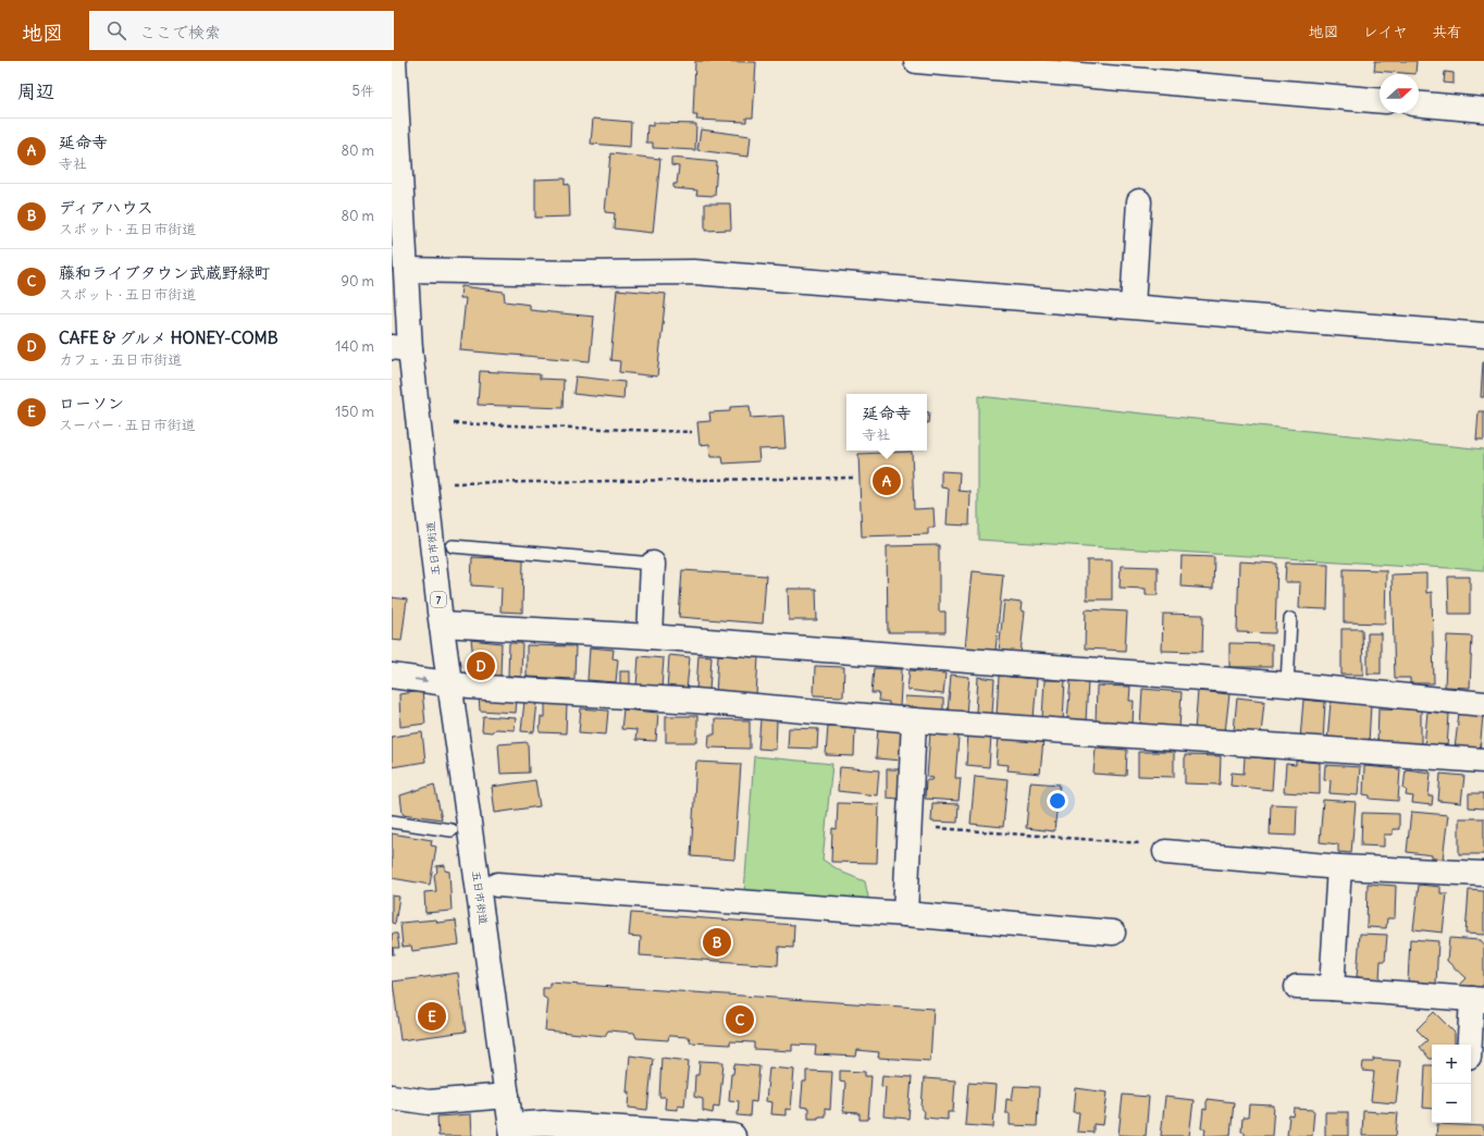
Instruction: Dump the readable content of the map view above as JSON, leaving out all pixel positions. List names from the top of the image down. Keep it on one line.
{"streets":{"street":["五日市街道","7"]},"north":"right","page":{"header":"地図","search":"ここで検索","nav":["地図","レイヤ","共有"],"heading":["周辺","5件"],"list":[{"mark":"A","name":"延命寺","note":"寺社","value":"80 m"},{"mark":"B","name":"ディアハウス","note":"スポット · 五日市街道","value":"80 m"},{"mark":"C","name":"藤和ライブタウン武蔵野緑町","note":"スポット · 五日市街道","value":"90 m"},{"mark":"D","name":"CAFE & グルメ HONEY-COMB","note":"カフェ · 五日市街道","value":"140 m"},{"mark":"E","name":"ローソン","note":"スーパー · 五日市街道","value":"150 m"}],"popup":["延命寺","寺社"],"pins":["A","D","B","E","C"],"map_buttons":["+","−"]}}
